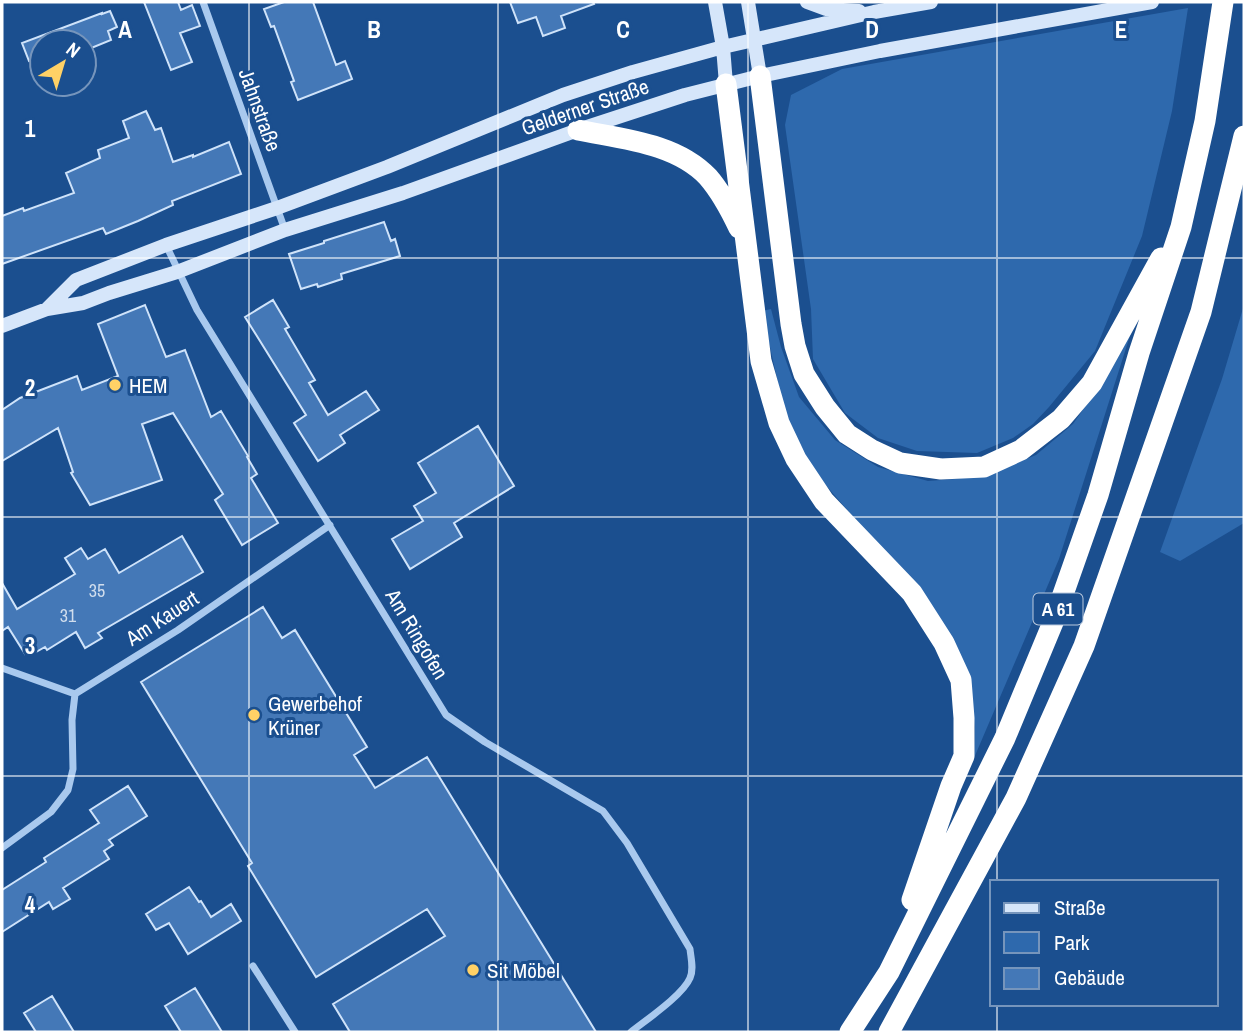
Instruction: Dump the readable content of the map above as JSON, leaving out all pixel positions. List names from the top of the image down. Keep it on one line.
{"streets":{"highway":["A 61"],"main road":["Gelderner Straße"],"street":["Jahnstraße","Am Kauert","Am Ringofen"]},"crossings":[["Gelderner Straße","Jahnstraße"],["Gelderner Straße","Am Ringofen"],["Am Kauert","Am Ringofen"]],"places":["HEM","Gewerbehof Krüner","Sit Möbel"],"house_numbers":["35","31"],"legend":["Straße","Park","Gebäude"],"north":"top right","grid":{"columns":["A","B","C","D","E"],"rows":["1","2","3","4"]}}
